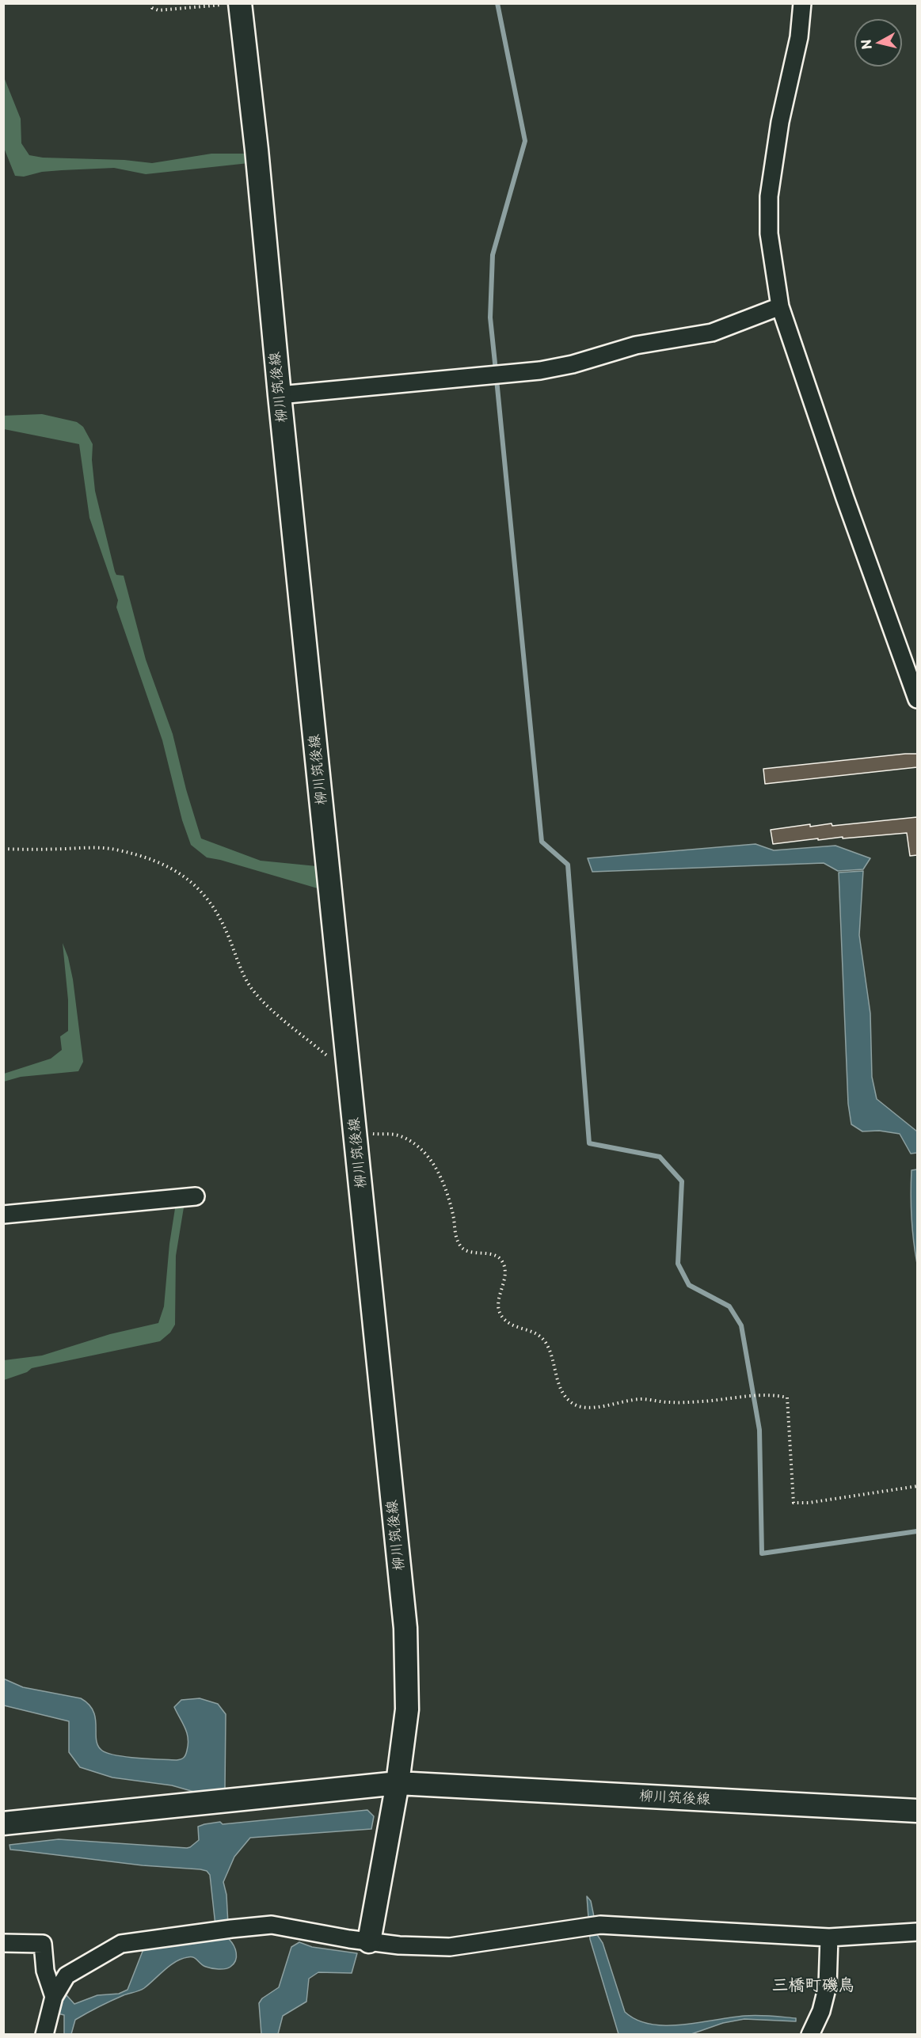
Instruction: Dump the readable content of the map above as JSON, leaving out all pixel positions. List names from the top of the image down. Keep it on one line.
{"streets":{"main road":["柳川筑後線"]},"districts":["三橋町磯鳥"],"north":"left"}
